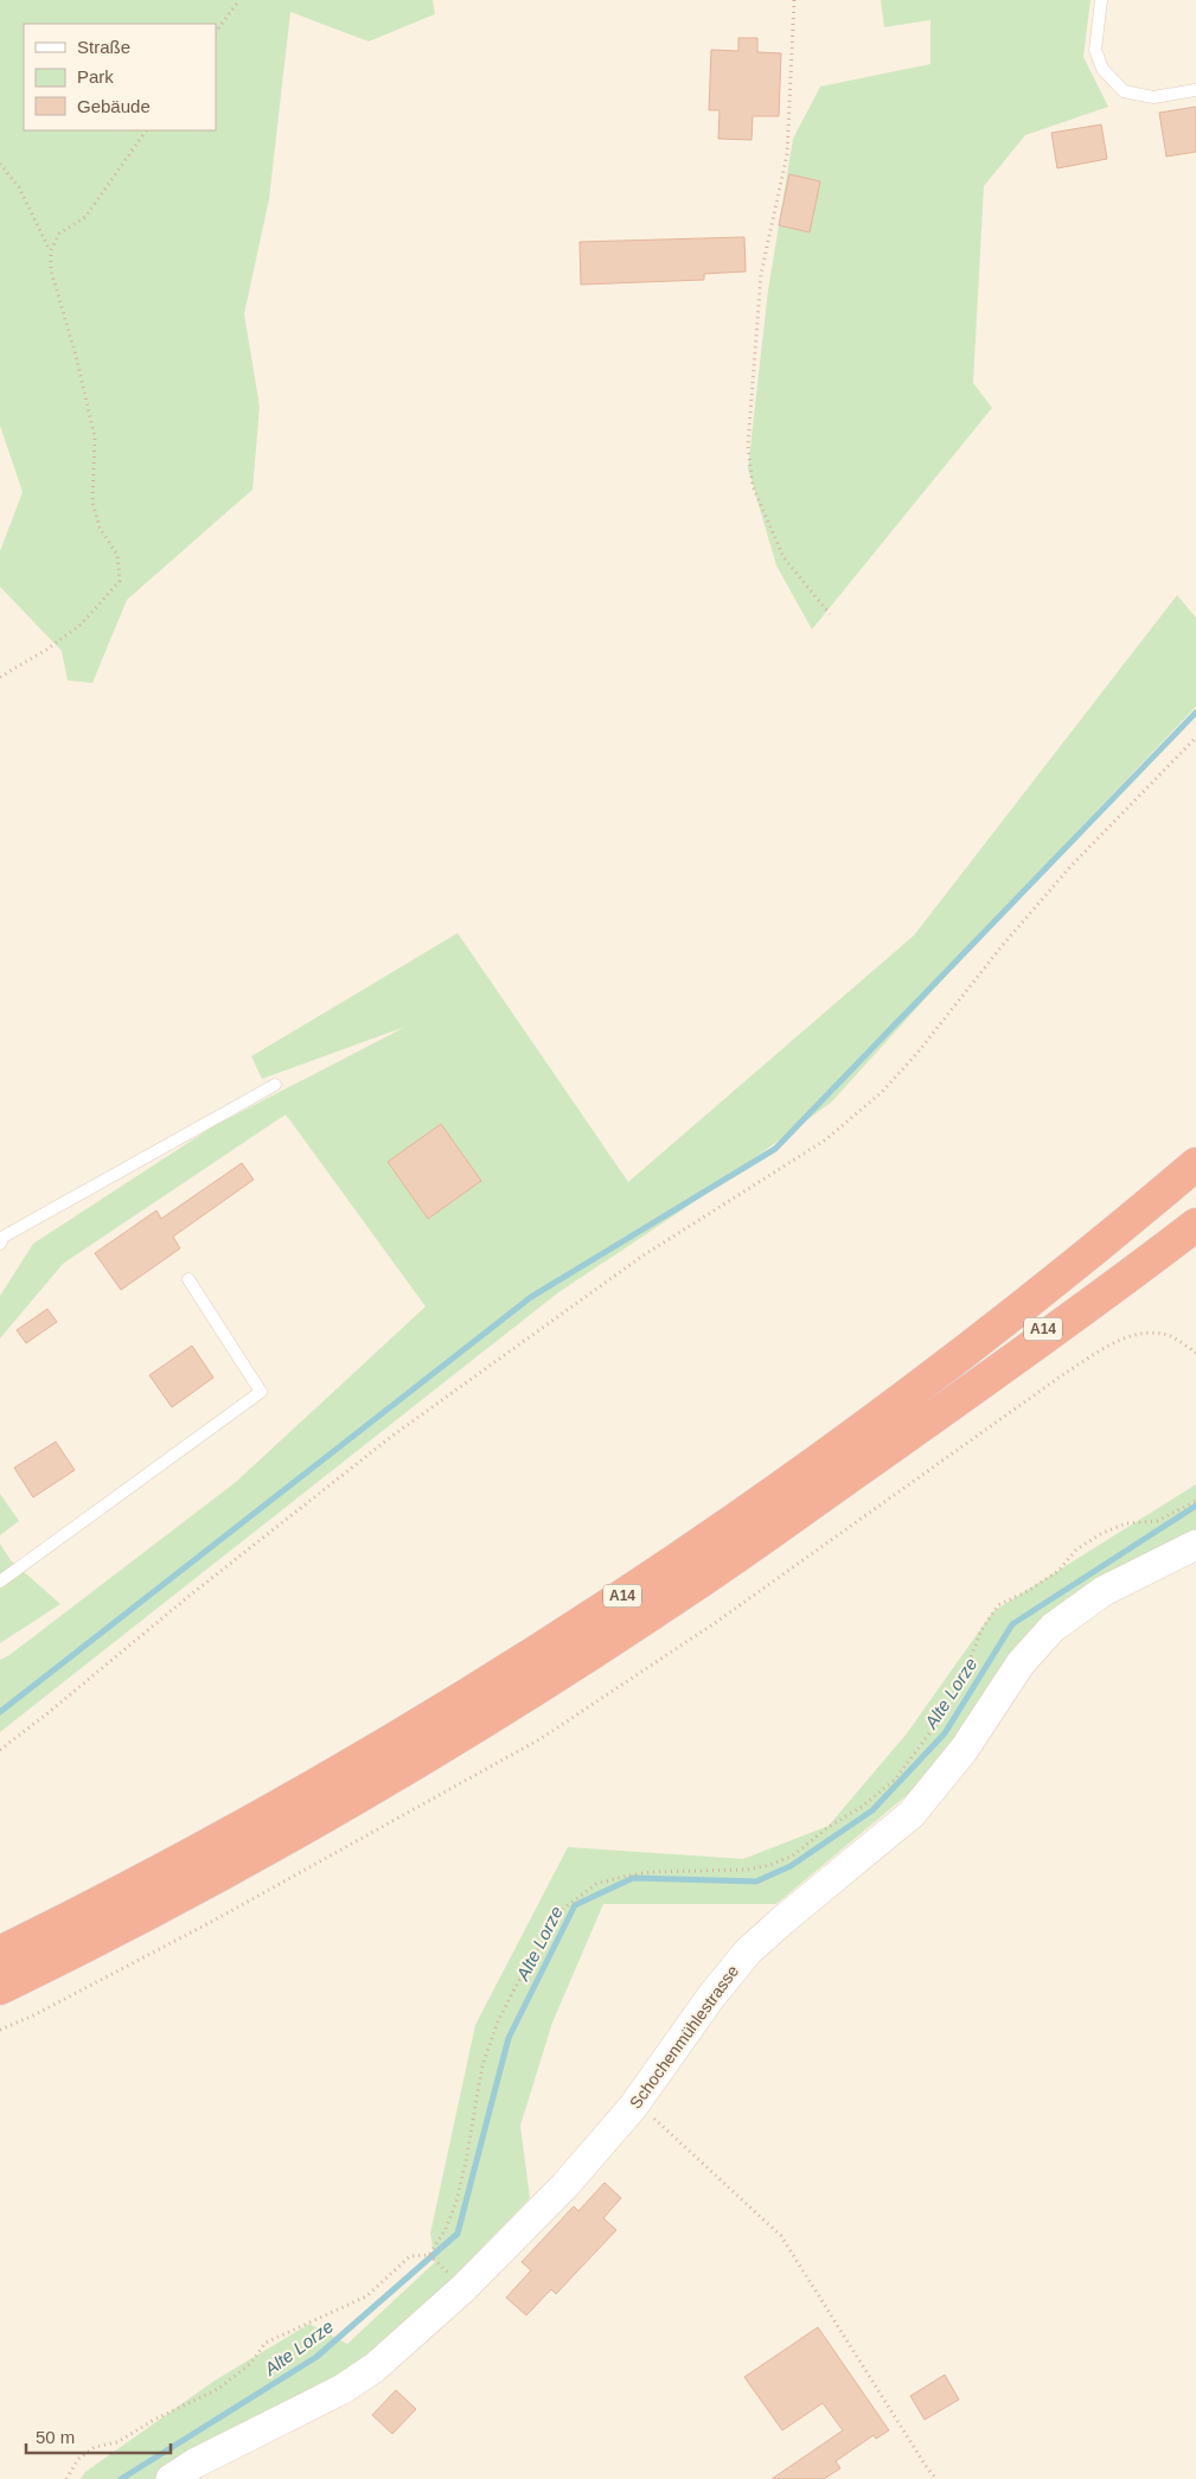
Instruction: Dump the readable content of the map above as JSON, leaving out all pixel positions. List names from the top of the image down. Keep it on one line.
{"streets":{"highway":["A14"],"street":["Schochenmühlestrasse"]},"water":["Alte Lorze"],"legend":["Straße","Park","Gebäude"],"scale_bar":"50 m"}
